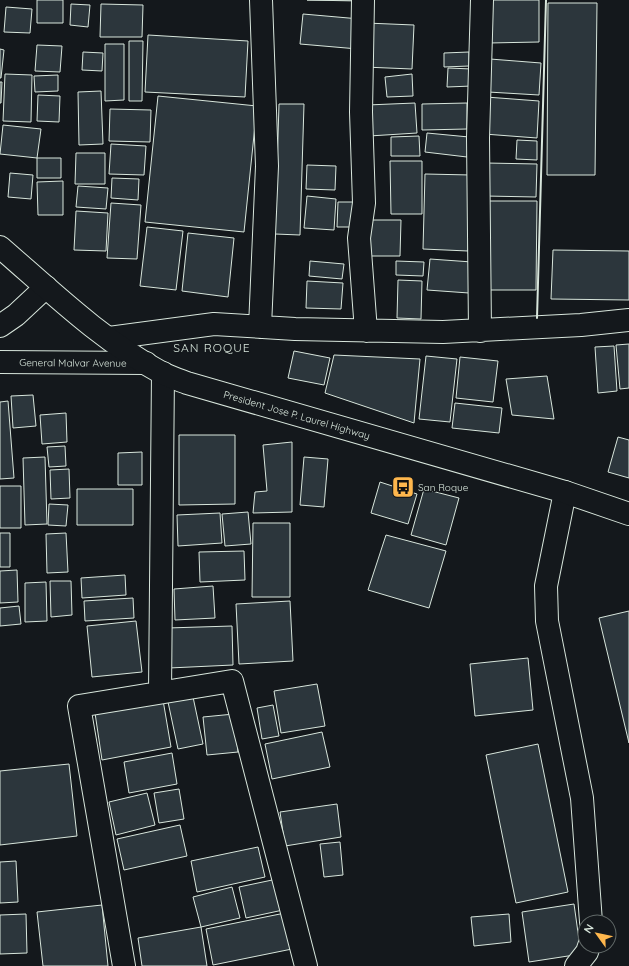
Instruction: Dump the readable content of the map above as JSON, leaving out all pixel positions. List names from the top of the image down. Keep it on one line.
{"streets":{"main road":["General Malvar Avenue","President Jose P. Laurel Highway"]},"crossings":[["General Malvar Avenue","President Jose P. Laurel Highway"]],"districts":["SAN ROQUE"],"places":{"bus stop":["San Roque"]},"north":"top left"}
